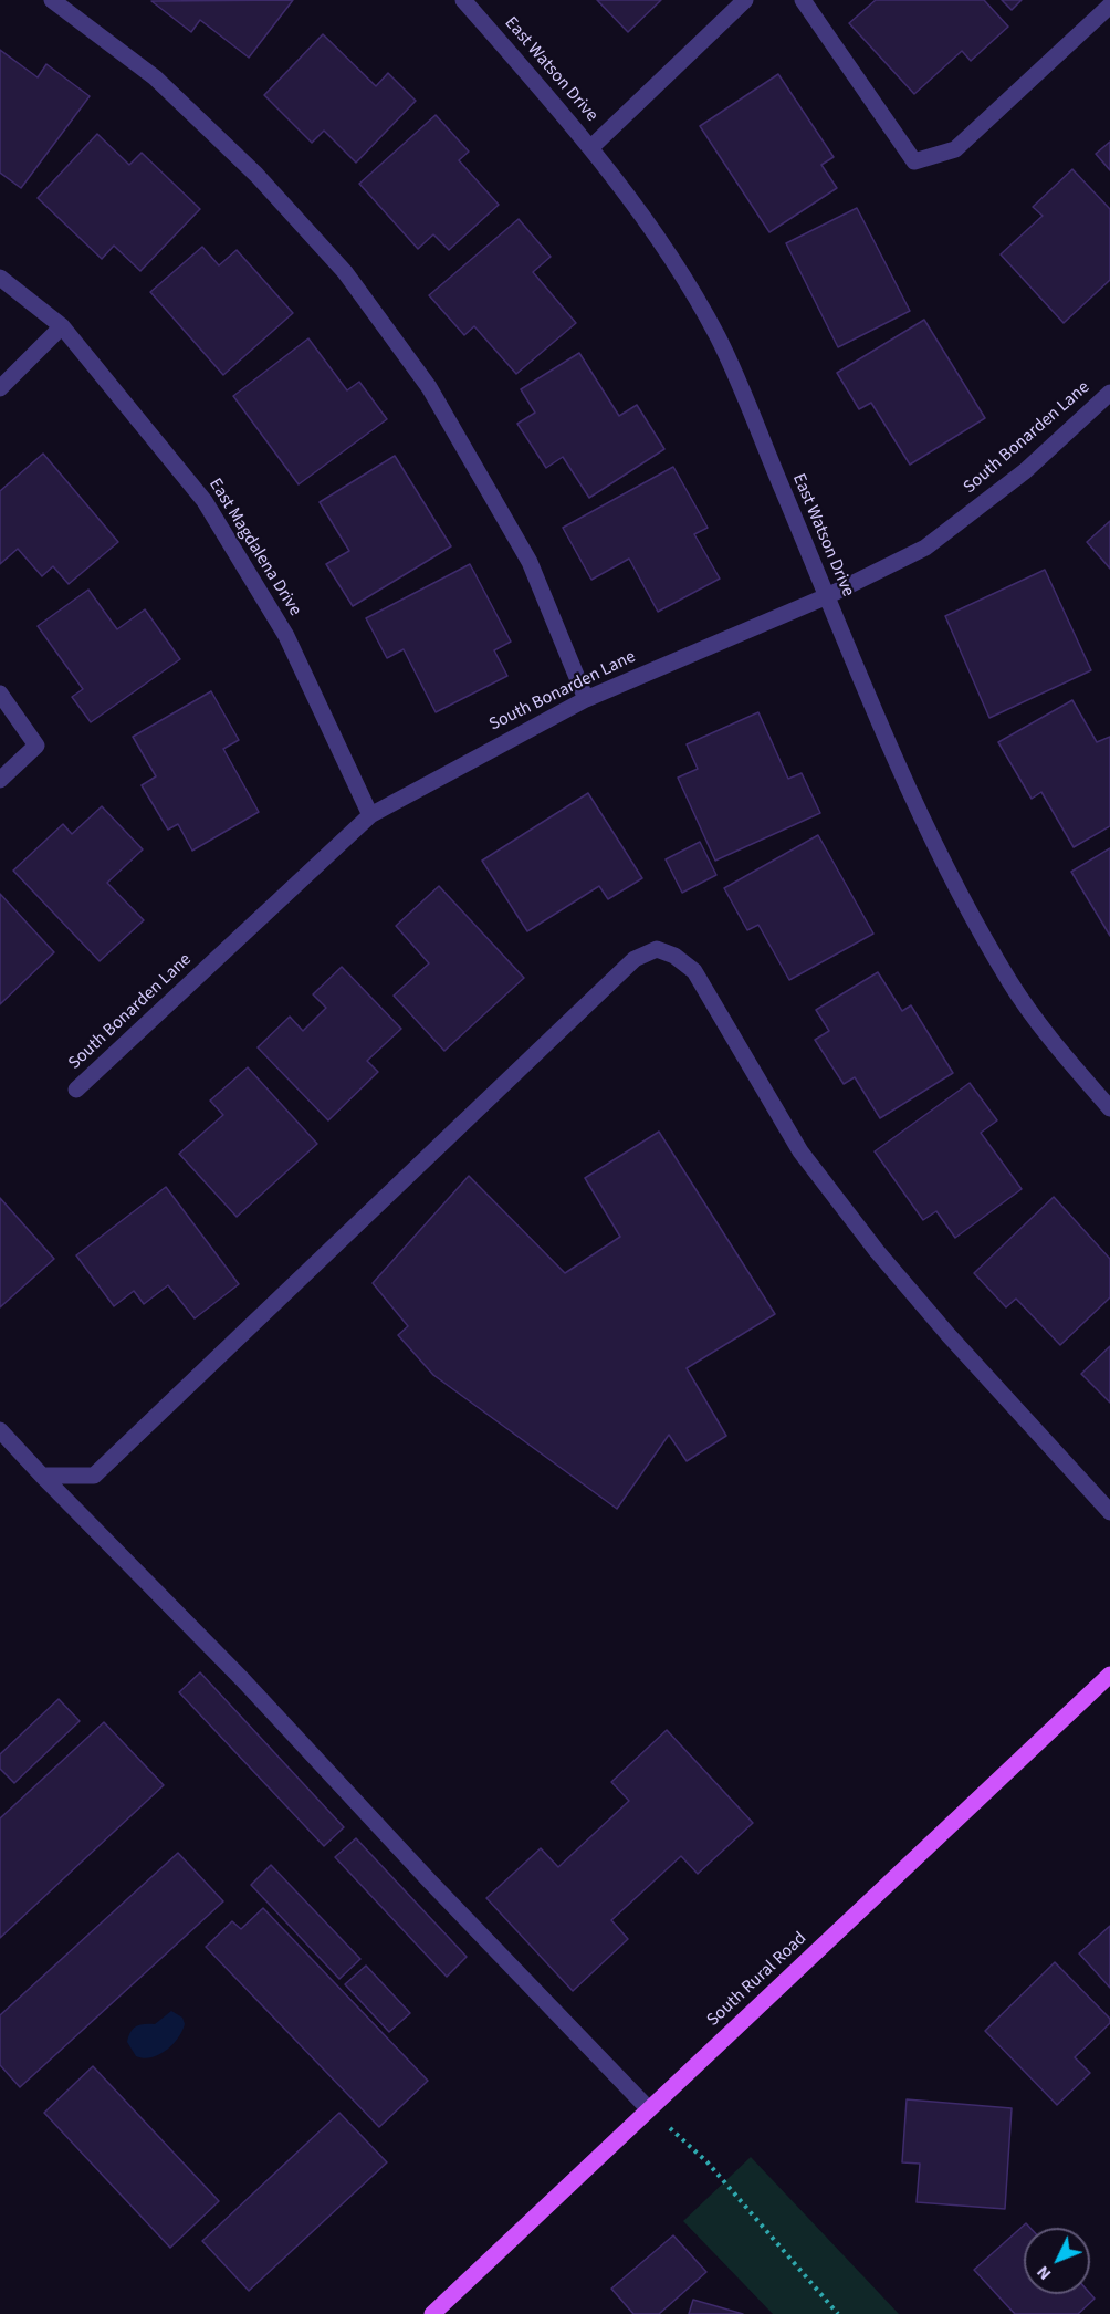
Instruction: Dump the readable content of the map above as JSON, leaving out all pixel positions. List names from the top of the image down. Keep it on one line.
{"streets":{"main road":["South Rural Road"],"street":["East Watson Drive","South Bonarden Lane","East Magdalena Drive"]},"crossings":[["East Watson Drive","South Bonarden Lane"],["South Bonarden Lane","East Magdalena Drive"]],"north":"bottom left"}
